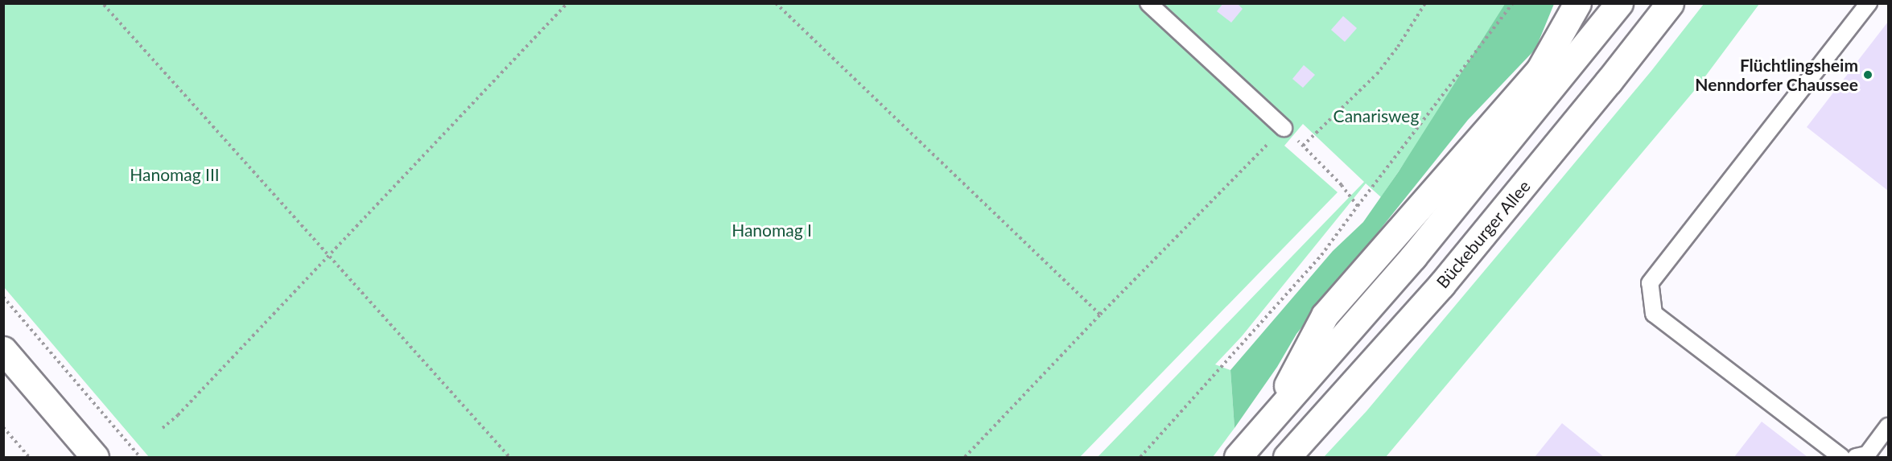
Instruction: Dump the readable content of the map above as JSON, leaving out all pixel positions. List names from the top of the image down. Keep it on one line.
{"streets":{"main road":["Bückeburger Allee"]},"parks":["Canarisweg","Hanomag III","Hanomag I"],"places":["Flüchtlingsheim Nenndorfer Chaussee"]}
